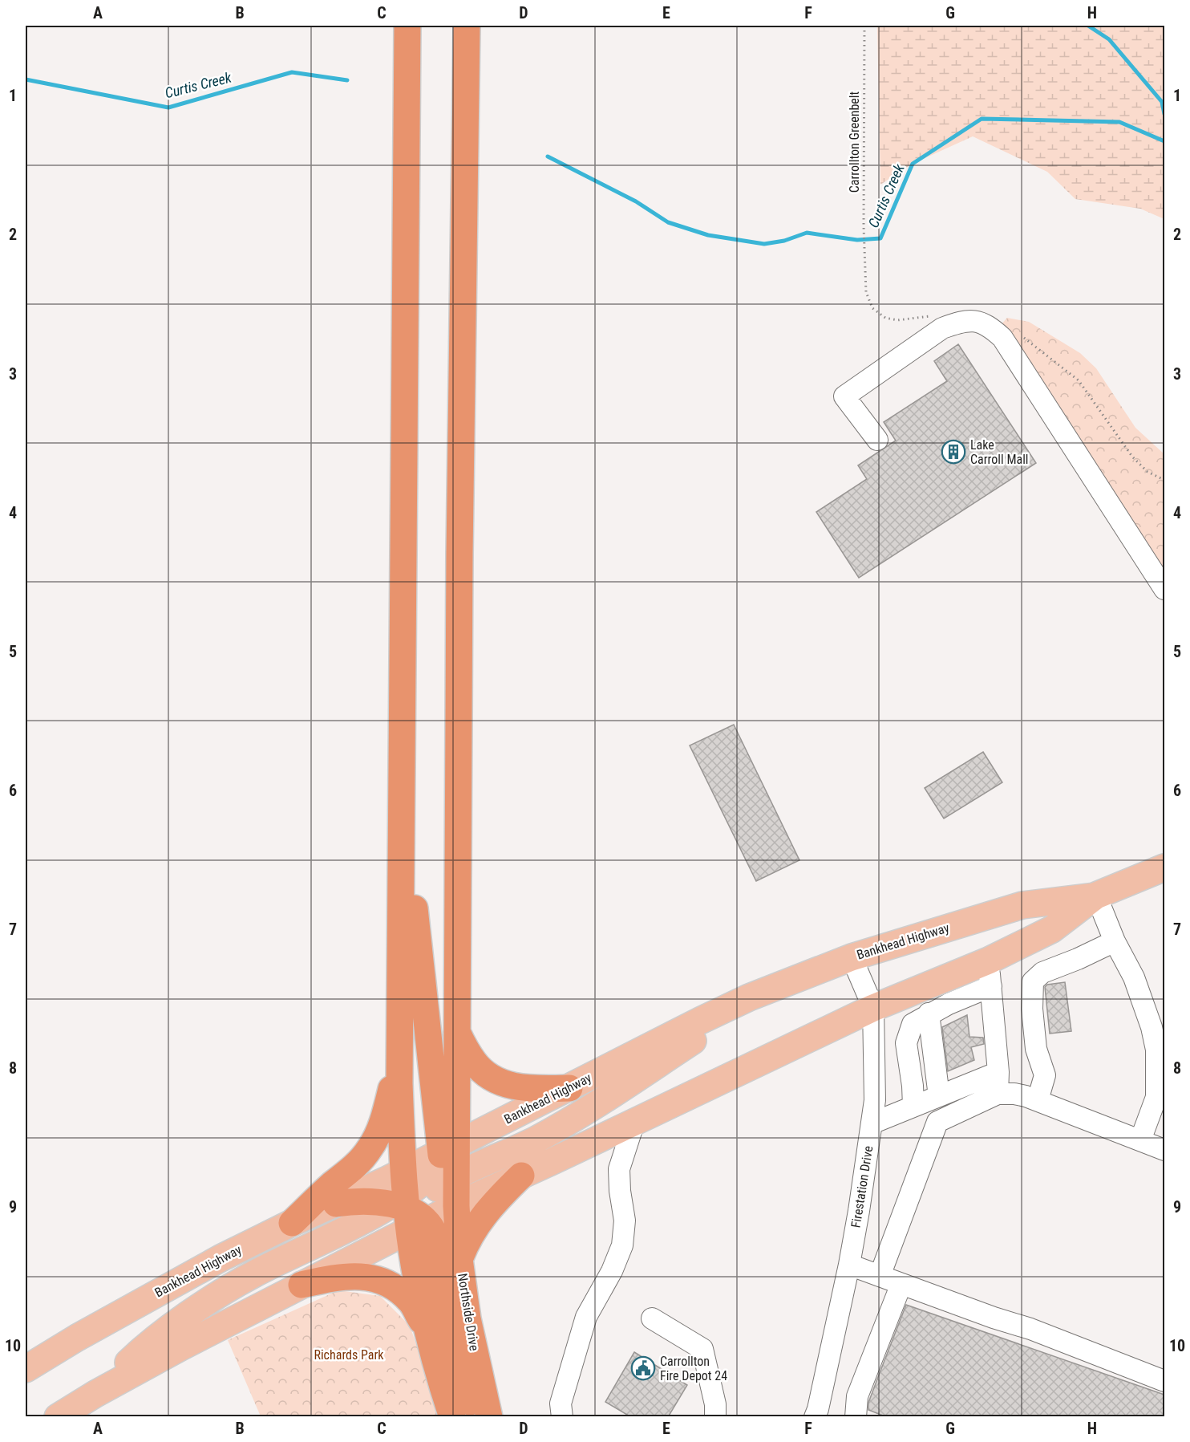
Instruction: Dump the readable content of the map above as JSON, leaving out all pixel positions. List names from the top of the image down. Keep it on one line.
{"streets":{"highway":["Northside Drive"],"main road":["Bankhead Highway"],"street":["Firestation Drive"],"path":["Carrollton Greenbelt"]},"crossings":[["Bankhead Highway","Firestation Drive"],["Bankhead Highway","Northside Drive"]],"water":["Curtis Creek"],"parks":["Richards Park"],"places":{"building":["Lake Carroll Mall"],"public building":["Carrollton Fire Depot 24"]},"grid":{"columns":["A","B","C","D","E","F","G","H"],"rows":["1","2","3","4","5","6","7","8","9","10"]}}
